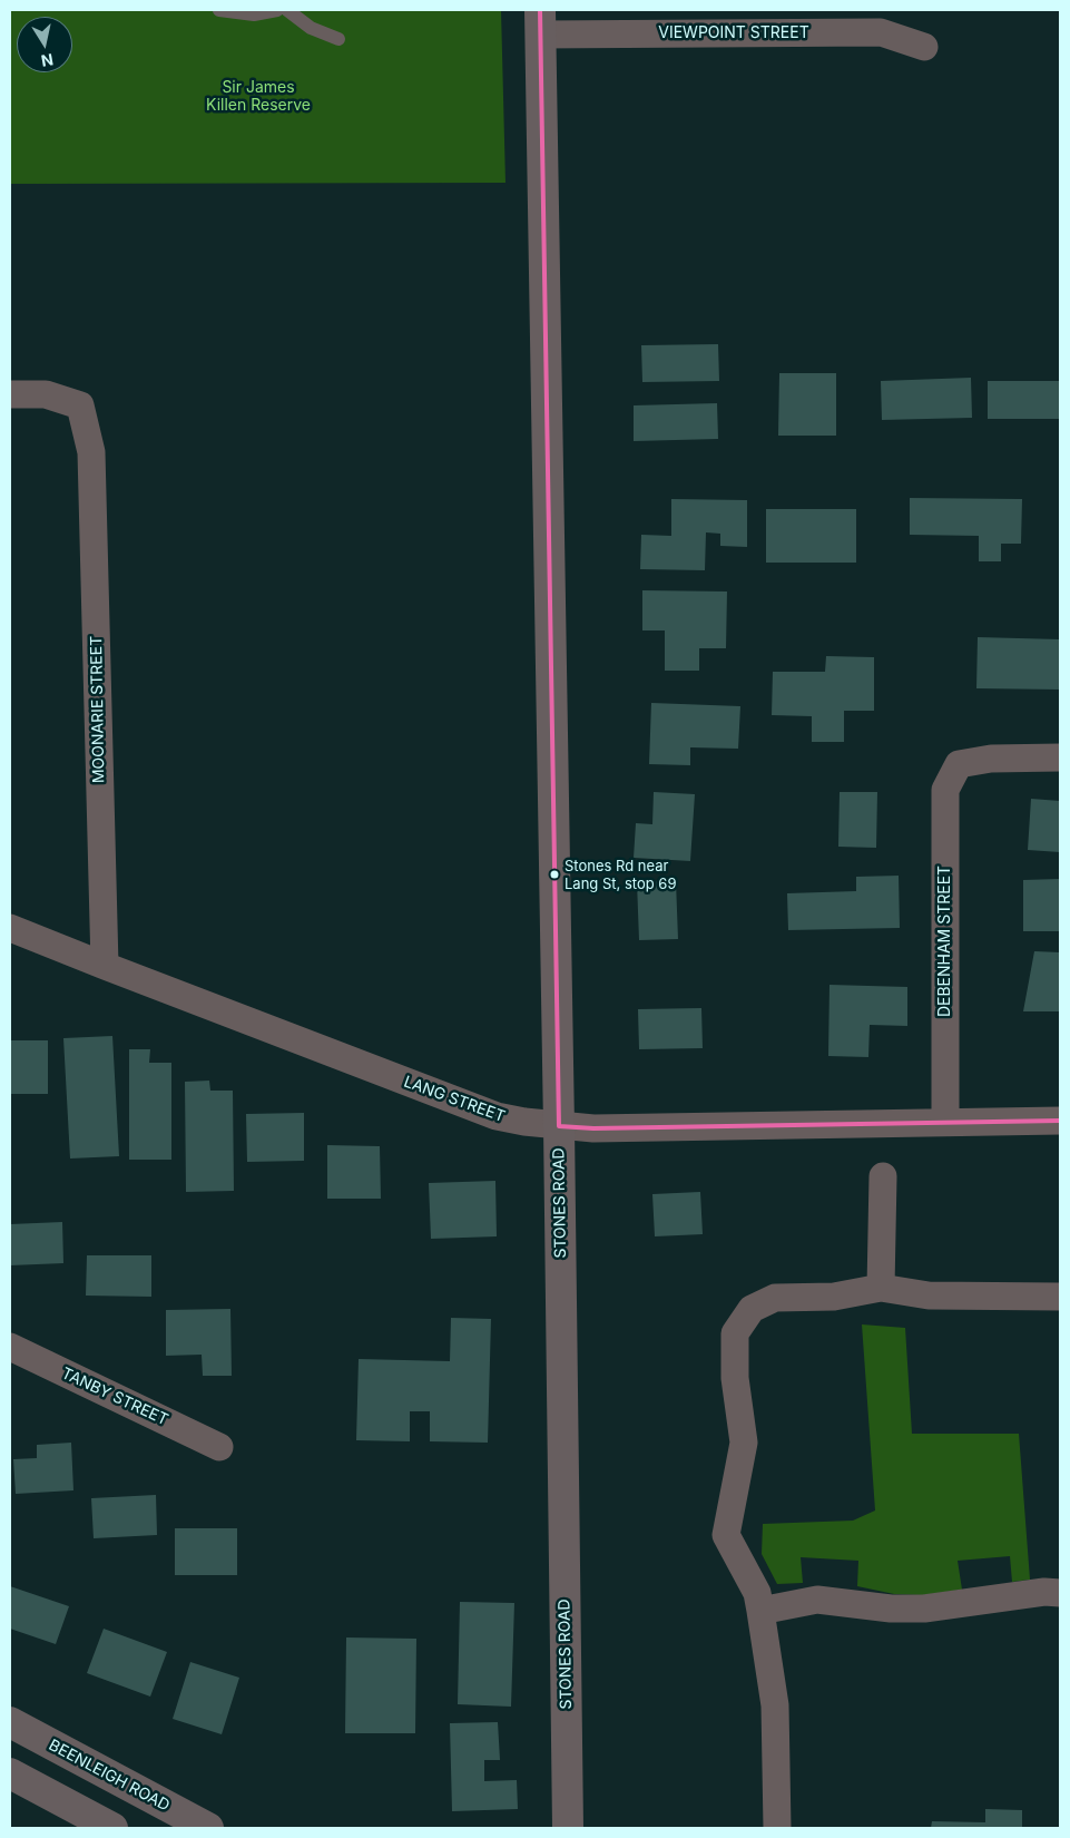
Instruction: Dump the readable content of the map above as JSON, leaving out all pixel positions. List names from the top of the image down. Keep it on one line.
{"streets":{"street":["VIEWPOINT STREET","MOONARIE STREET","DEBENHAM STREET","LANG STREET","STONES ROAD","TANBY STREET","BEENLEIGH ROAD"]},"crossings":[["VIEWPOINT STREET","STONES ROAD"],["MOONARIE STREET","LANG STREET"],["DEBENHAM STREET","LANG STREET"],["LANG STREET","STONES ROAD"]],"parks":["Sir James Killen Reserve"],"places":["Stones Rd near Lang St, stop 69"],"north":"bottom"}
